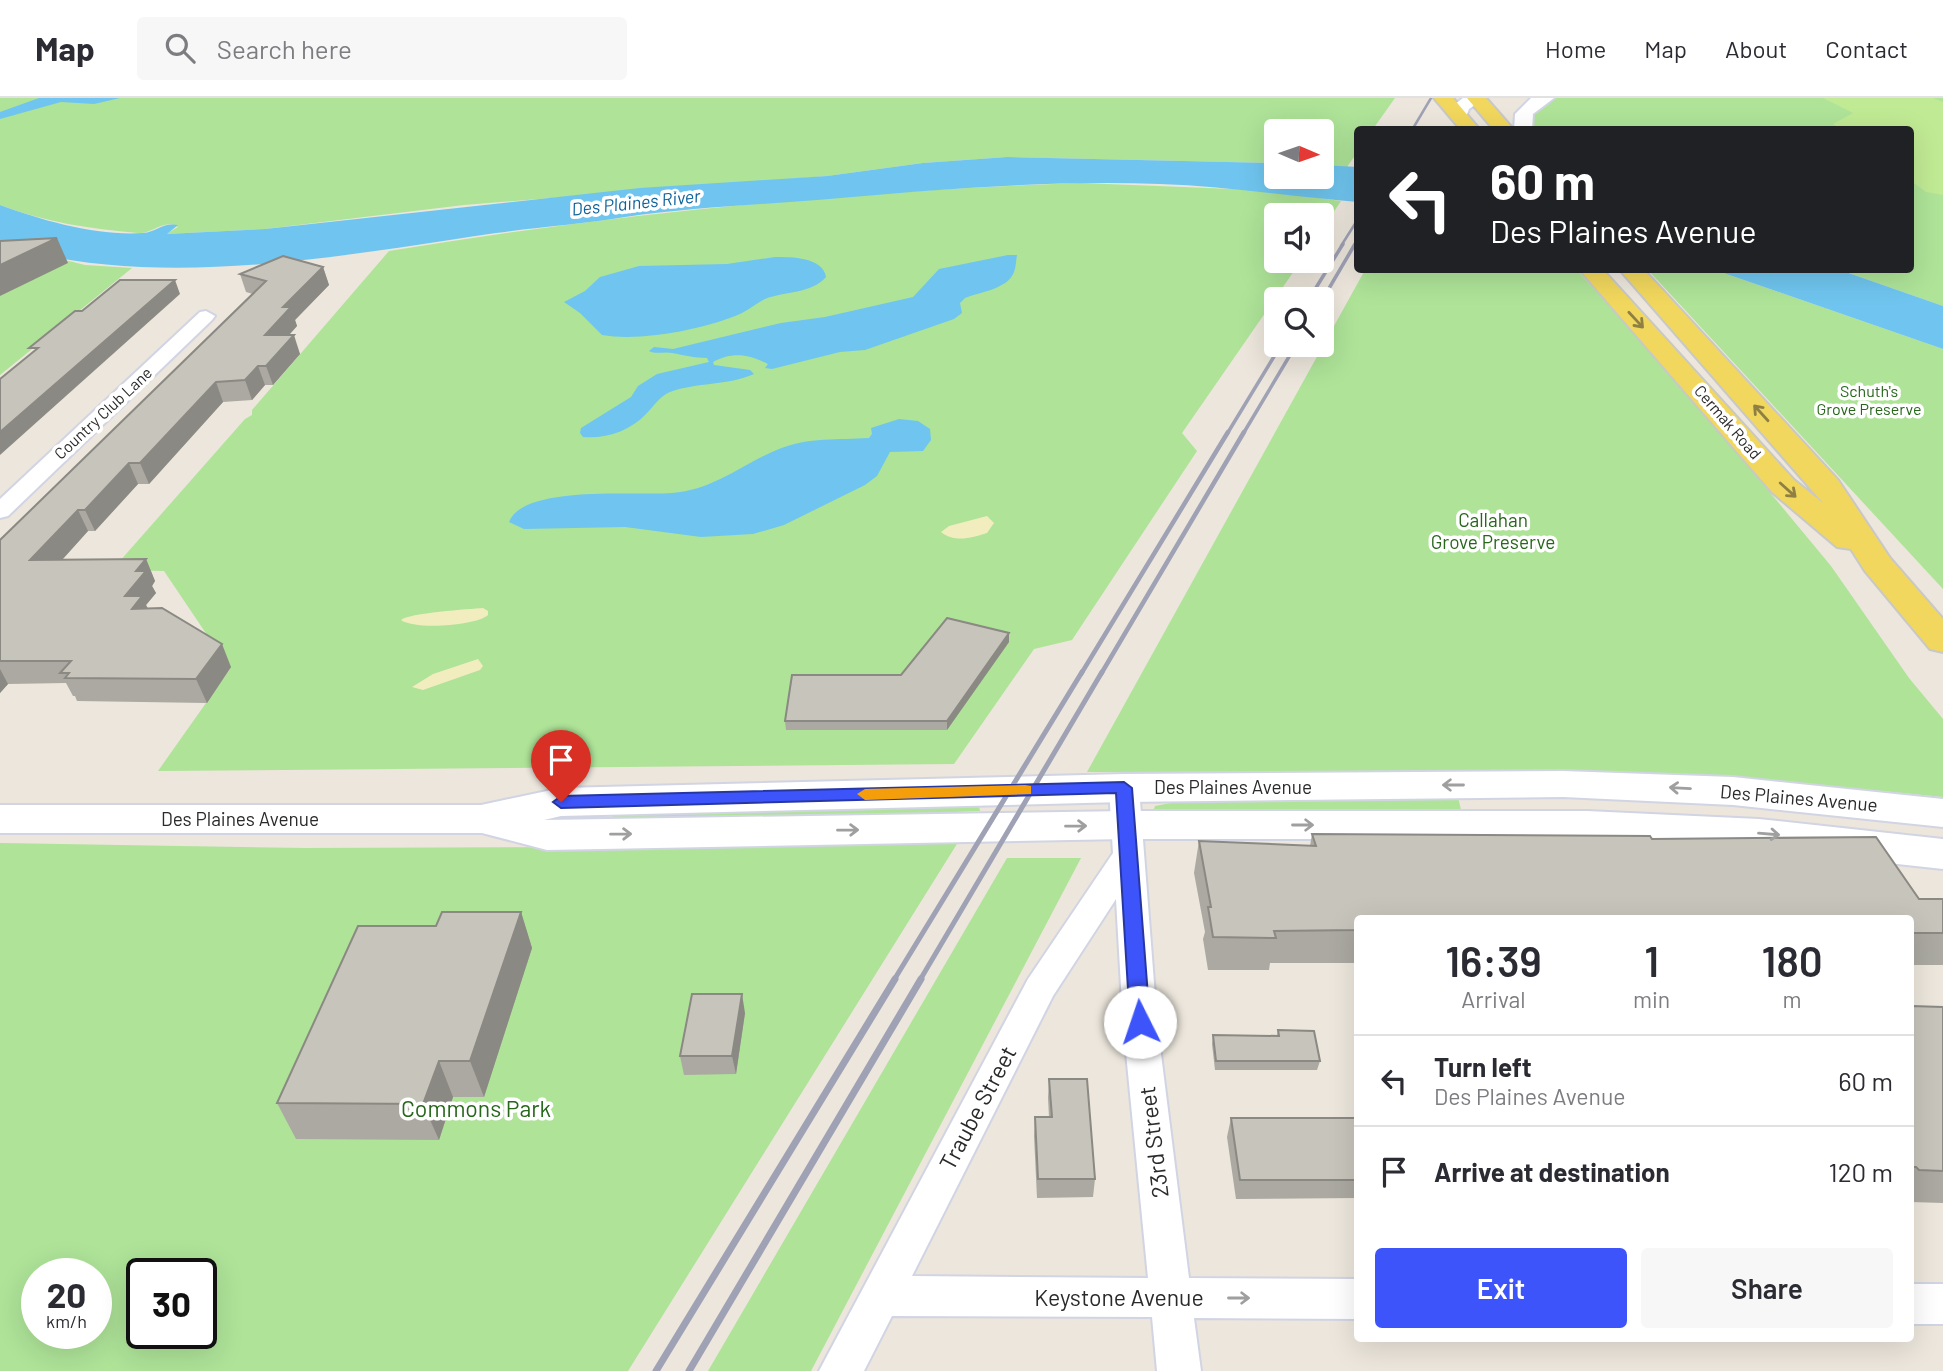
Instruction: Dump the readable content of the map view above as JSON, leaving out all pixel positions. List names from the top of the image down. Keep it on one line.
{"streets":{"main road":["Cermak Road","Des Plaines Avenue"],"street":["Country Club Lane","Traube Street","23rd Street","Keystone Avenue"]},"crossings":[["Des Plaines Avenue","Traube Street"],["Des Plaines Avenue","23rd Street"],["Traube Street","23rd Street"],["Traube Street","Keystone Avenue"],["23rd Street","Keystone Avenue"]],"one_way":["Keystone Avenue"],"water":["Des Plaines River"],"parks":["Schuth's Grove Preserve","Callahan Grove Preserve","Commons Park"],"north":"right","page":{"header":"Map","search":"Search here","nav":["Home","Map","About","Contact"],"turn":["60 m","Des Plaines Avenue"],"eta":["16:39","Arrival","1","min","180","m"],"list":[{"name":"Turn left","note":"Des Plaines Avenue","value":"60 m"},{"name":"Arrive at destination","value":"120 m"}],"buttons":["Exit","Share"],"speed":"20 km/h","limit":"30"}}
